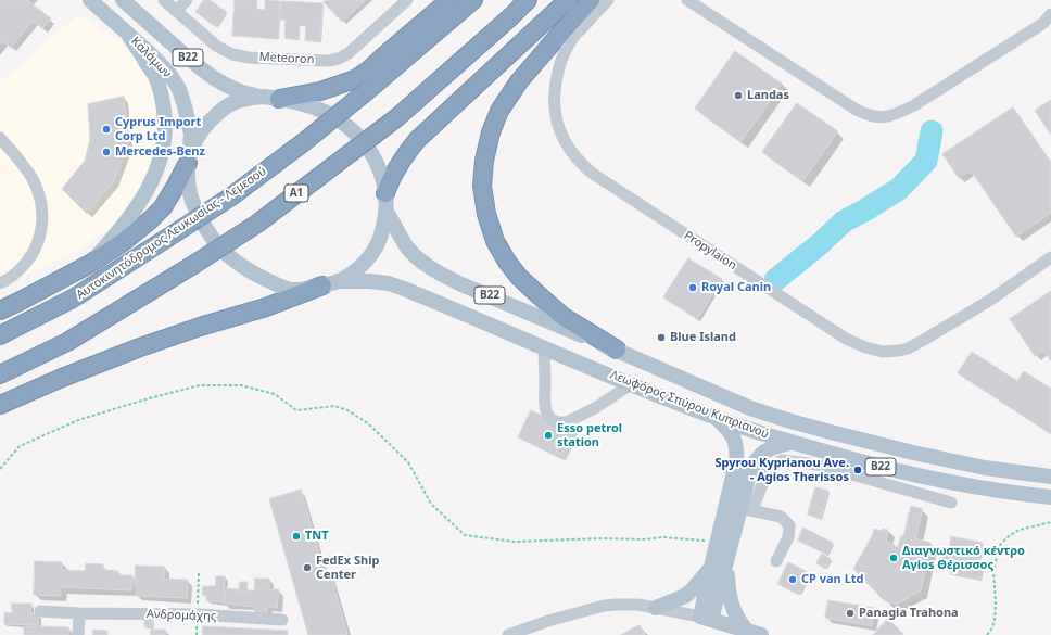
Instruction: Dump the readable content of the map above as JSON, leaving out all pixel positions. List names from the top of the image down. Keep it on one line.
{"streets":{"highway":["A1","Αυτοκινητόδρομος Λευκωσίας - Λεμεσού"],"main road":["Καλάμων","B22","Λεωφόρος Σπύρου Κυπριανού"],"street":["Meteoron","Propylaion","Ανδρομάχης"]},"crossings":[["Καλάμων","B22"],["B22","Λεωφόρος Σπύρου Κυπριανού"]],"places":["Landas","Cyprus Import Corp Ltd","Mercedes-Benz","Royal Canin","Blue Island","Esso petrol station","Spyrou Kyprianou Ave. - Agios Therissos","TNT","Διαγνωστικό κέντρο Αγios Θέρισσος","FedEx Ship Center","CP van Ltd","Panagia Trahona"]}
